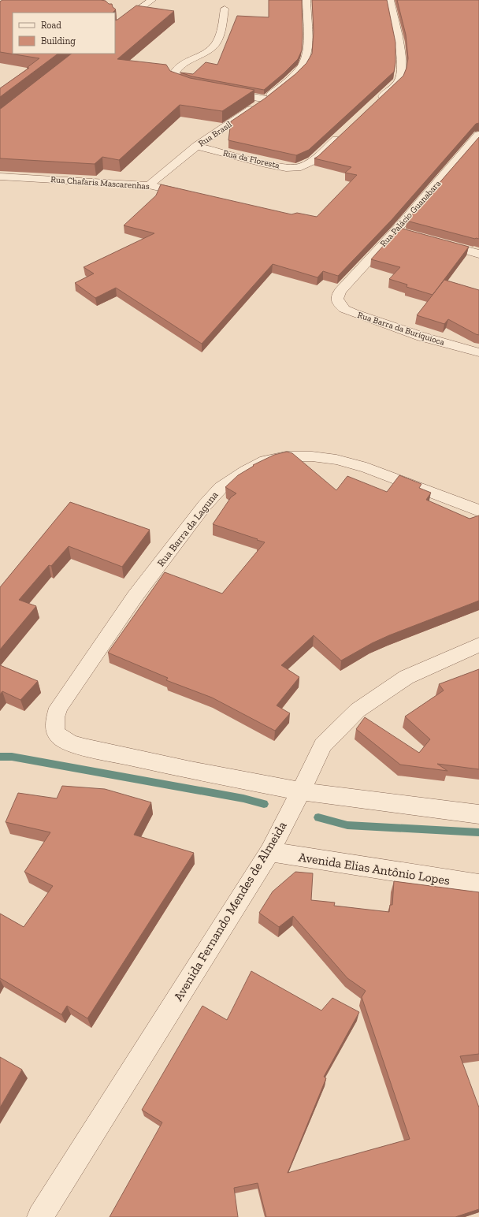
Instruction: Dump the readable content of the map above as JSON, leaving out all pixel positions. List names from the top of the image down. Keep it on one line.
{"streets":{"street":["Rua Brasil","Rua da Floresta","Rua Chafaris Mascarenhas","Rua Palácio Guanabara","Rua Barra da Buriquioca","Rua Barra da Laguna","Avenida Elias Antônio Lopes","Avenida Fernando Mendes de Almeida"]},"crossings":[["Rua Brasil","Rua da Floresta"],["Rua Brasil","Rua Chafaris Mascarenhas"],["Rua Palácio Guanabara","Rua Barra da Buriquioca"],["Rua Barra da Laguna","Avenida Fernando Mendes de Almeida"],["Avenida Elias Antônio Lopes","Avenida Fernando Mendes de Almeida"]],"legend":["Road","Building"]}
